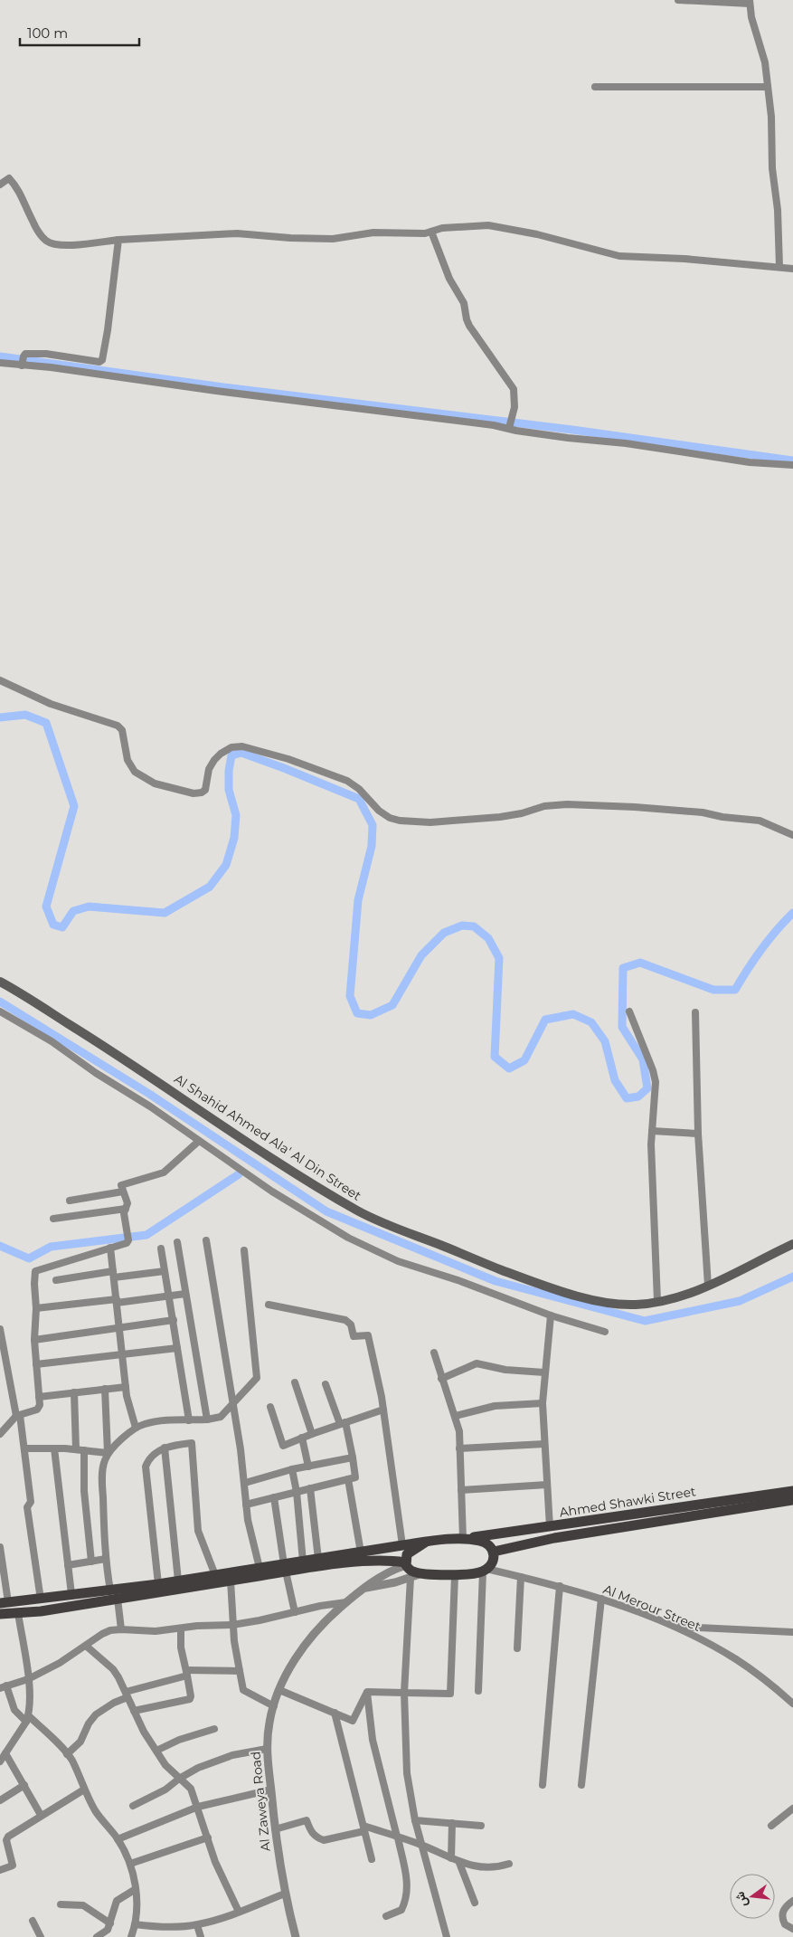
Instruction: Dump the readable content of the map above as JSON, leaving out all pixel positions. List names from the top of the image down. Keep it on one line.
{"streets":{"main road":["Al Shahid Ahmed Ala' Al Din Street","Ahmed Shawki Street"],"street":["Al Merour Street","Al Zaweya Road"]},"scale_bar":"100 m","north":"left"}
